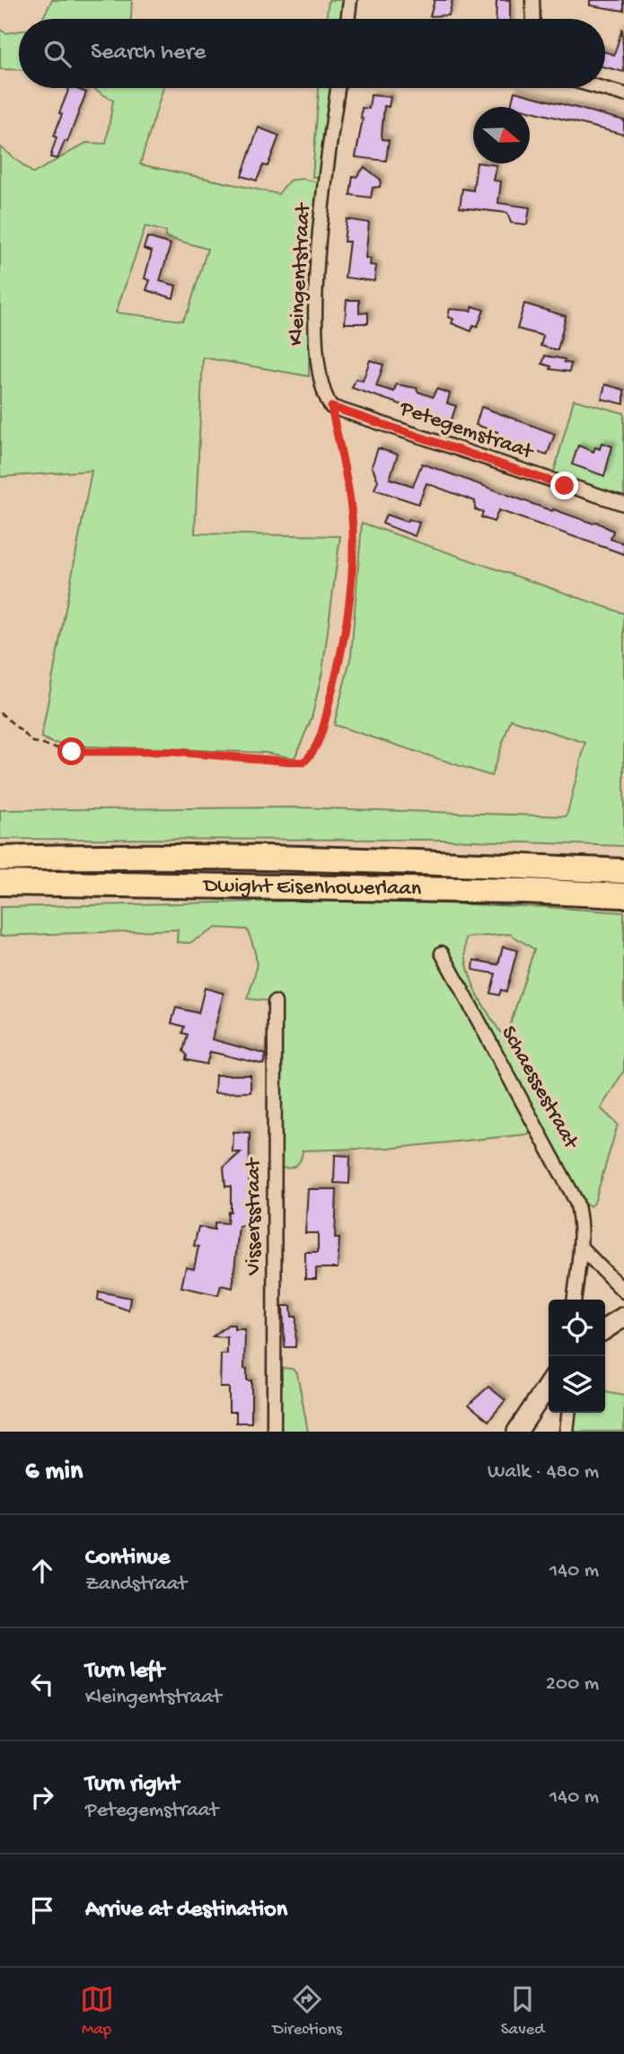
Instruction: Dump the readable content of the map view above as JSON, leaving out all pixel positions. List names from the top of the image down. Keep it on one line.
{"streets":{"highway":["Dwight Eisenhowerlaan"],"street":["Kleingentstraat","Petegemstraat","Schaessestraat","Vissersstraat"]},"crossings":[["Kleingentstraat","Petegemstraat"]],"north":"right","page":{"search":"Search here","heading":["6 min","Walk · 480 m"],"list":[["Continue","Zandstraat","140 m"],["Turn left","Kleingentstraat","200 m"],["Turn right","Petegemstraat","140 m"],"Arrive at destination"],"nav":["Map","Directions","Saved"]}}
